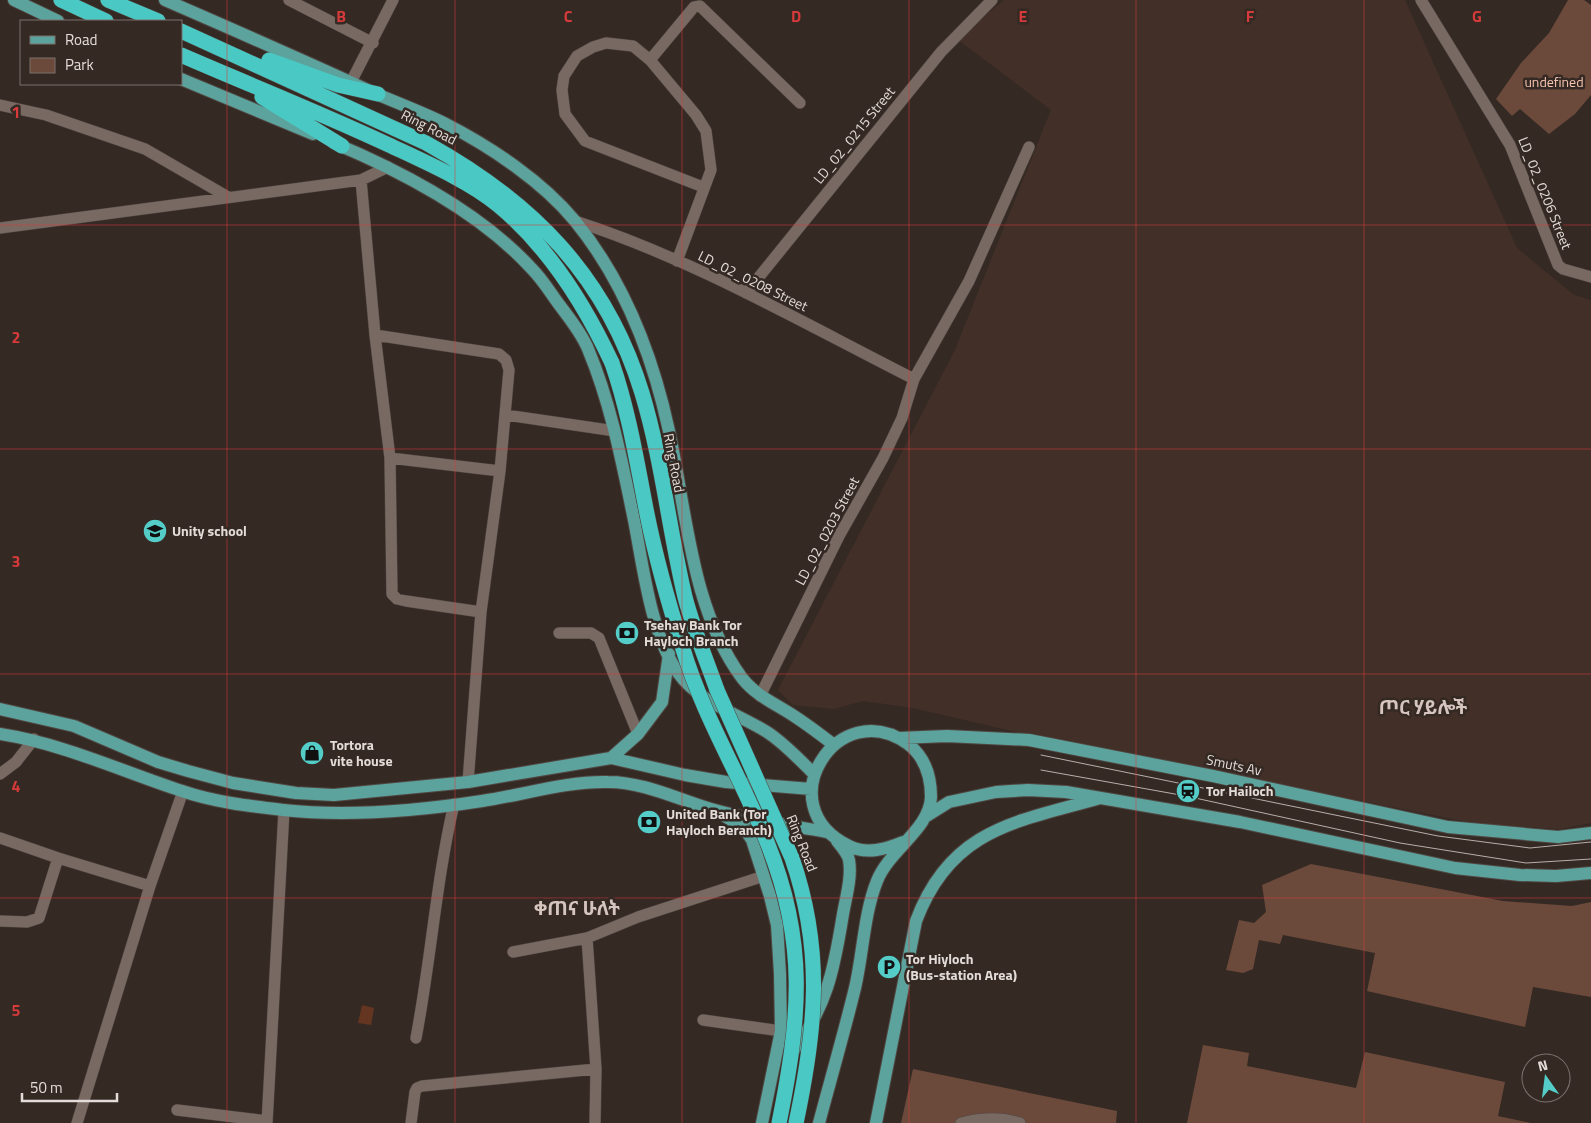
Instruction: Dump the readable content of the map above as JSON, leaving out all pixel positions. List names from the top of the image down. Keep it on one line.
{"streets":{"highway":["Ring Road"],"main road":["Smuts Av"],"street":["LD_02_0215 Street","LD_02_0206 Street","LD_02_0208 Street","LD_02_0203 Street"]},"crossings":[["LD_02_0215 Street","LD_02_0208 Street"],["LD_02_0208 Street","LD_02_0203 Street"]],"districts":["ጦር ሃይሎች","ቀጠና ሁለት"],"parks":["undefined"],"places":{"school or university":["Unity school"],"bank":["Tsehay Bank Tor Hayloch Branch","United Bank (Tor Hayloch Beranch)"],"shop":["Tortora vite house"],"station":["Tor Hailoch"],"parking":["Tor Hiyloch (Bus-station Area)"]},"legend":["Road","Park"],"scale_bar":"50 m","north":"top","grid":{"columns":["B","C","D","E","F","G"],"rows":["1","2","3","4","5"]}}
